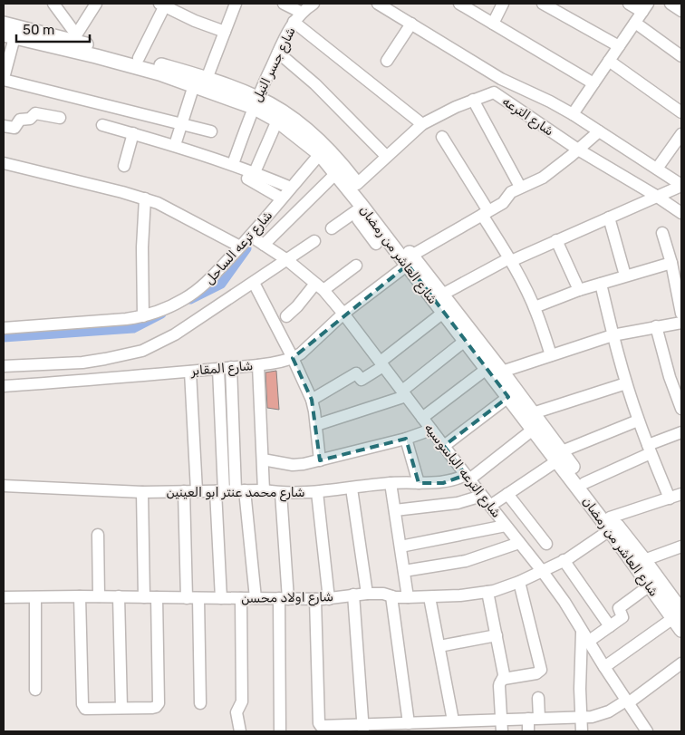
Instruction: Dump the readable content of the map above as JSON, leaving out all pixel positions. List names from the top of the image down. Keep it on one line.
{"streets":{"main road":["شارع العاشر من رمضان"],"street":["شارع جسر النيل","شارع الترعه","شارع ترعه الساحل","شارع المقابر","شارع الترعه الباسوسيه","شارع محمد عنتر ابو العينين","شارع اولاد محسن"]},"crossings":[["شارع جسر النيل","شارع العاشر من رمضان"],["شارع الترعه","شارع العاشر من رمضان"],["شارع ترعه الساحل","شارع العاشر من رمضان"],["شارع ترعه الساحل","شارع الترعه الباسوسيه"],["شارع العاشر من رمضان","شارع المقابر"],["شارع العاشر من رمضان","شارع محمد عنتر ابو العينين"],["شارع العاشر من رمضان","شارع اولاد محسن"],["شارع المقابر","شارع الترعه الباسوسيه"],["شارع الترعه الباسوسيه","شارع محمد عنتر ابو العينين"],["شارع الترعه الباسوسيه","شارع اولاد محسن"]],"scale_bar":"50 m"}
